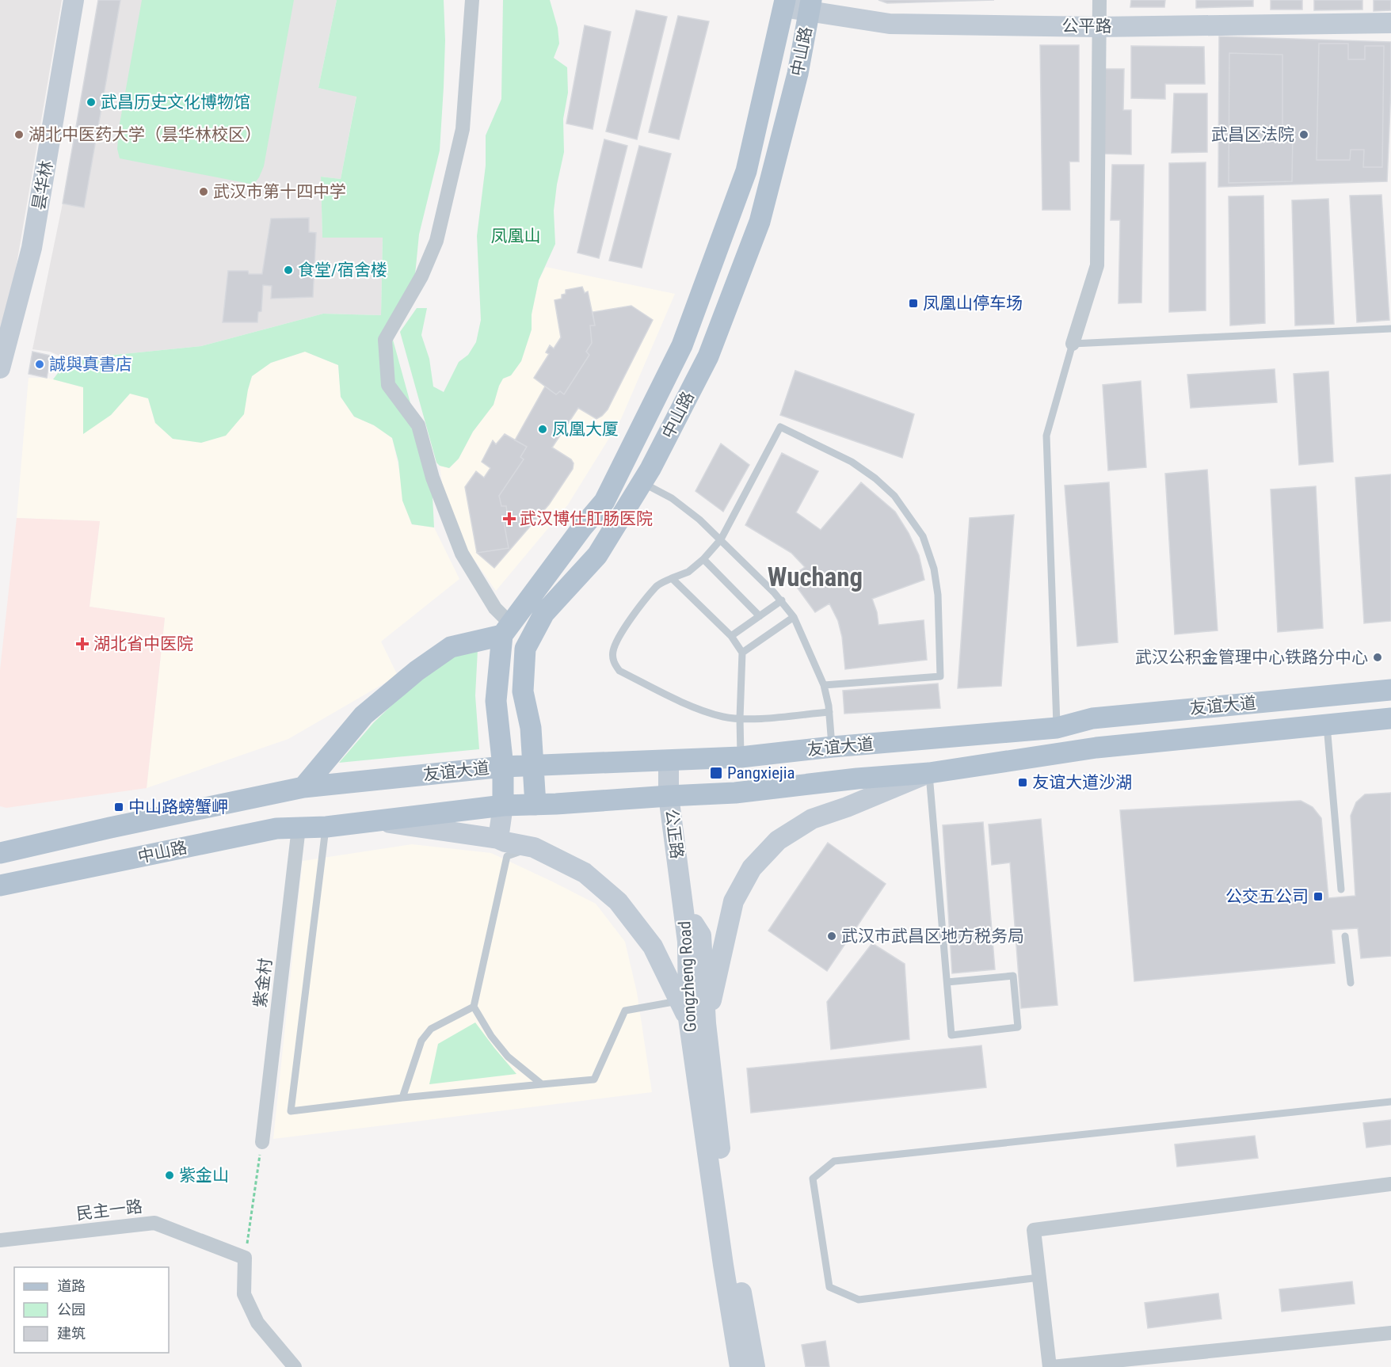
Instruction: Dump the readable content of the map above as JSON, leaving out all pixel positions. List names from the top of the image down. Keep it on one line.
{"streets":{"main road":["公平路","中山路","昙华林","友谊大道","公正路","Gongzheng Road"],"street":["紫金村","民主一路"]},"crossings":[["公平路","中山路"],["中山路","友谊大道"],["中山路","紫金村"],["友谊大道","公正路"],["公正路","Gongzheng Road"]],"districts":["Wuchang"],"parks":["凤凰山"],"places":{"other":["武昌历史文化博物馆","湖北中医药大学（昙华林校区）","武昌区法院","武汉市第十四中学","食堂/宿舍楼","誠與真書店","凤凰大厦","武汉公积金管理中心铁路分中心","武汉市武昌区地方税务局","紫金山"],"transit":["凤凰山停车场","Pangxiejia","友谊大道沙湖","中山路螃蟹岬","公交五公司"],"health":["武汉博仕肛肠医院","湖北省中医院"]},"legend":["道路","公园","建筑"]}
